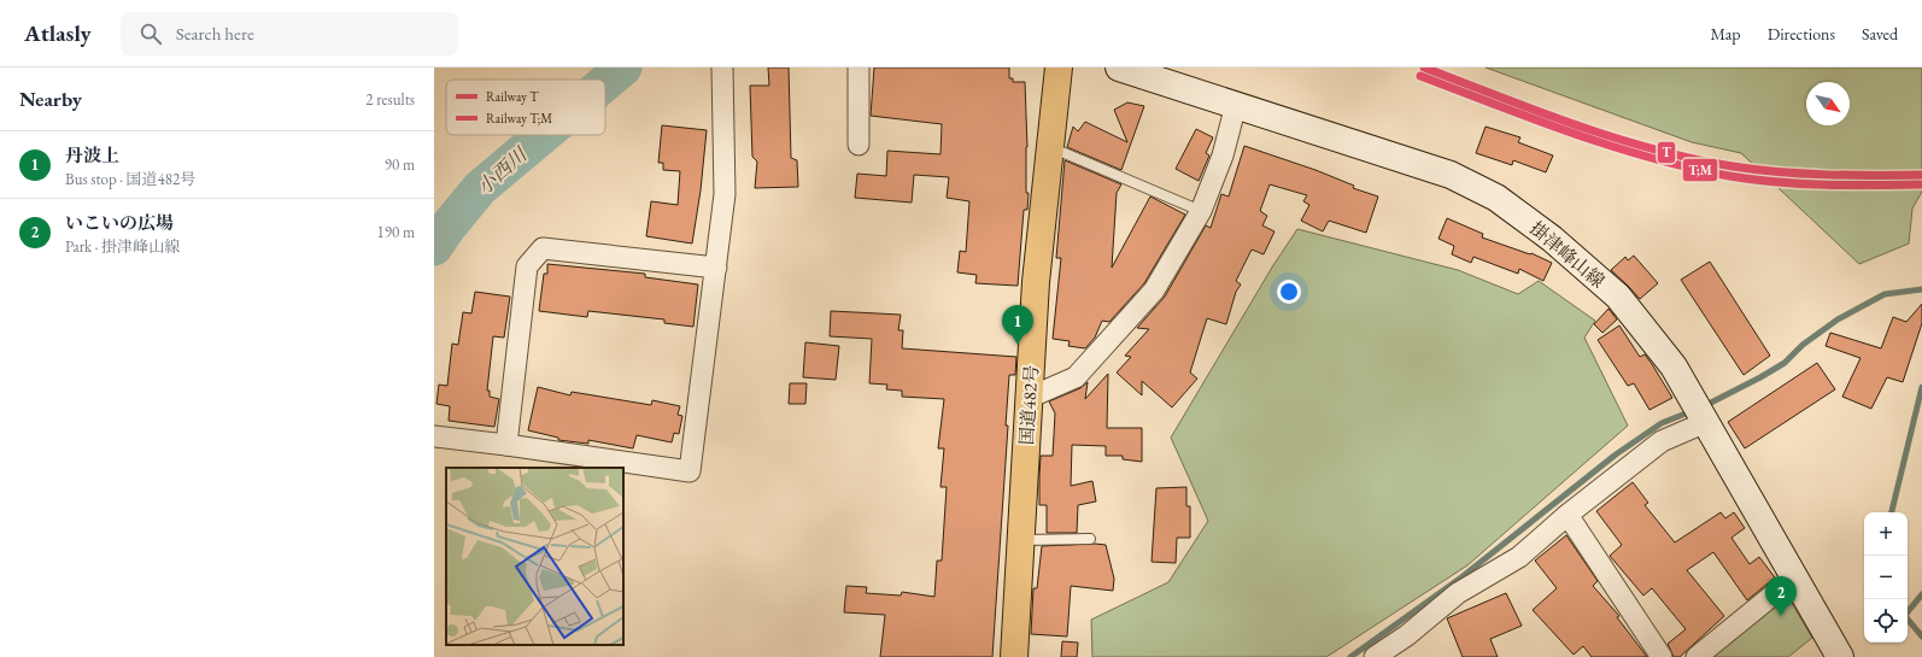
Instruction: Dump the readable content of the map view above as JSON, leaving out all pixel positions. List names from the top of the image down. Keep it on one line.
{"streets":{"highway":["国道482号"],"main road":["掛津峰山線"]},"water":["小西川"],"lines":["rail line T","rail line T;M"],"legend":["Railway T","Railway T;M"],"north":"bottom right","page":{"header":"Atlasly","search":"Search here","nav":["Map","Directions","Saved"],"heading":["Nearby","2 results"],"list":[{"mark":"1","name":"丹波上","note":"Bus stop · 国道482号","value":"90 m"},{"mark":"2","name":"いこいの広場","note":"Park · 掛津峰山線","value":"190 m"}],"pins":["1","2"],"map_buttons":["+","−"]}}
